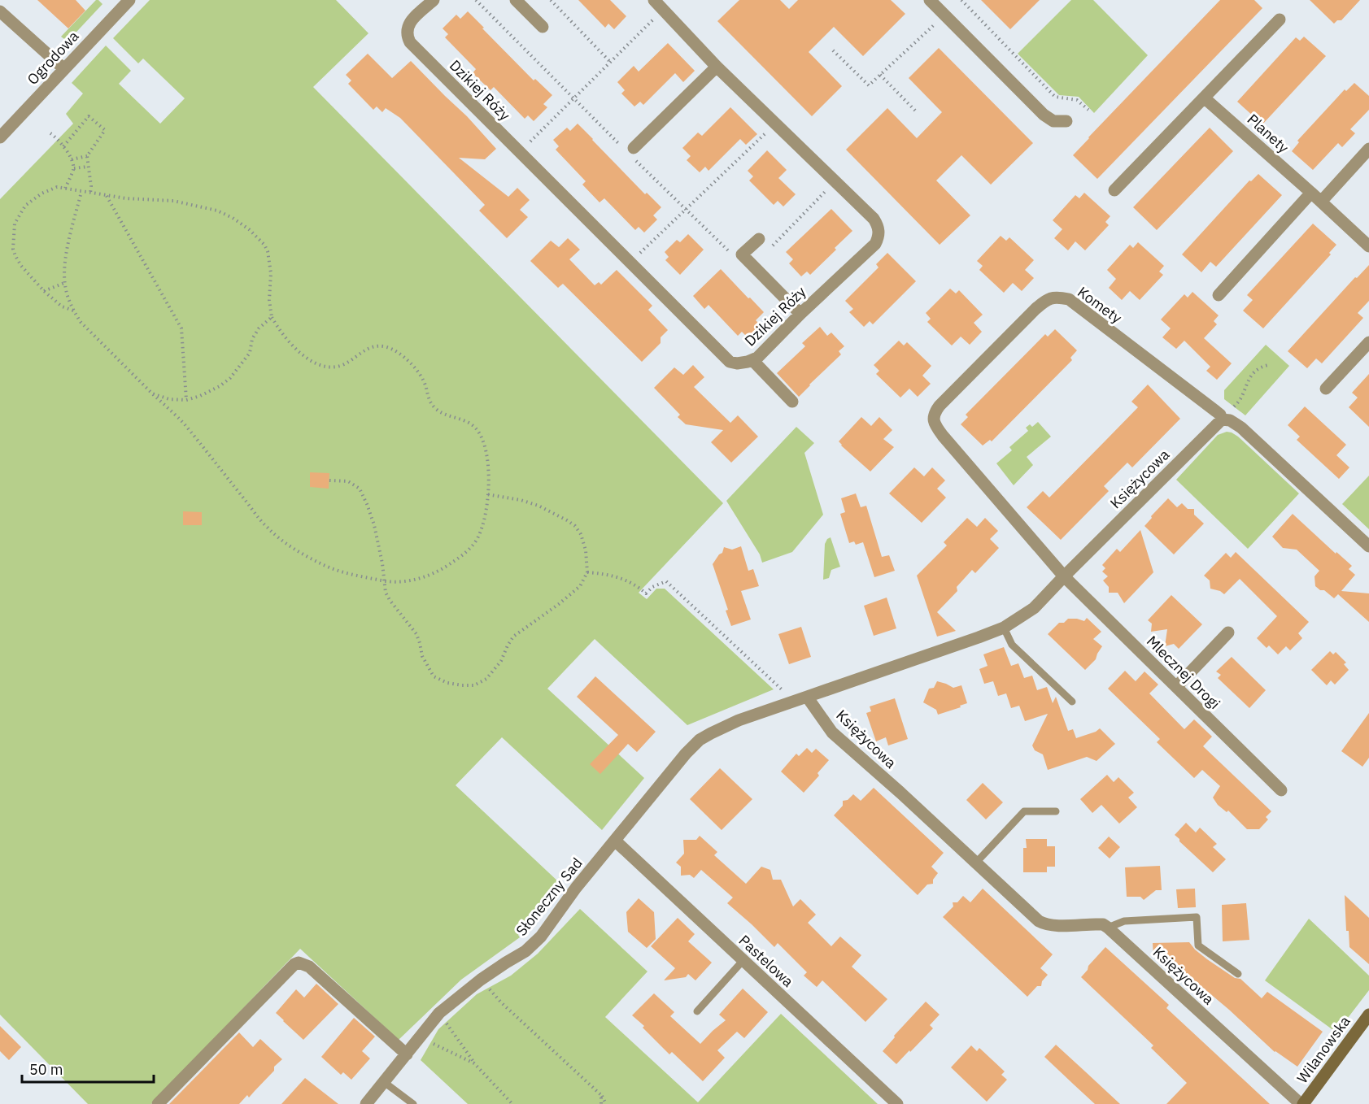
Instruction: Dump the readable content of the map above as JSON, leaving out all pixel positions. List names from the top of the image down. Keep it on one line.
{"streets":{"street":["Ogrodowa","Dzikiej Róży","Planety","Komety","Księżycowa","Mlecznej Drogi","Słoneczny Sad","Pastelowa","Wilanowska"]},"crossings":[["Komety","Księżycowa"],["Komety","Mlecznej Drogi"],["Księżycowa","Mlecznej Drogi"],["Księżycowa","Słoneczny Sad"],["Księżycowa","Wilanowska"],["Słoneczny Sad","Pastelowa"]],"scale_bar":"50 m"}
